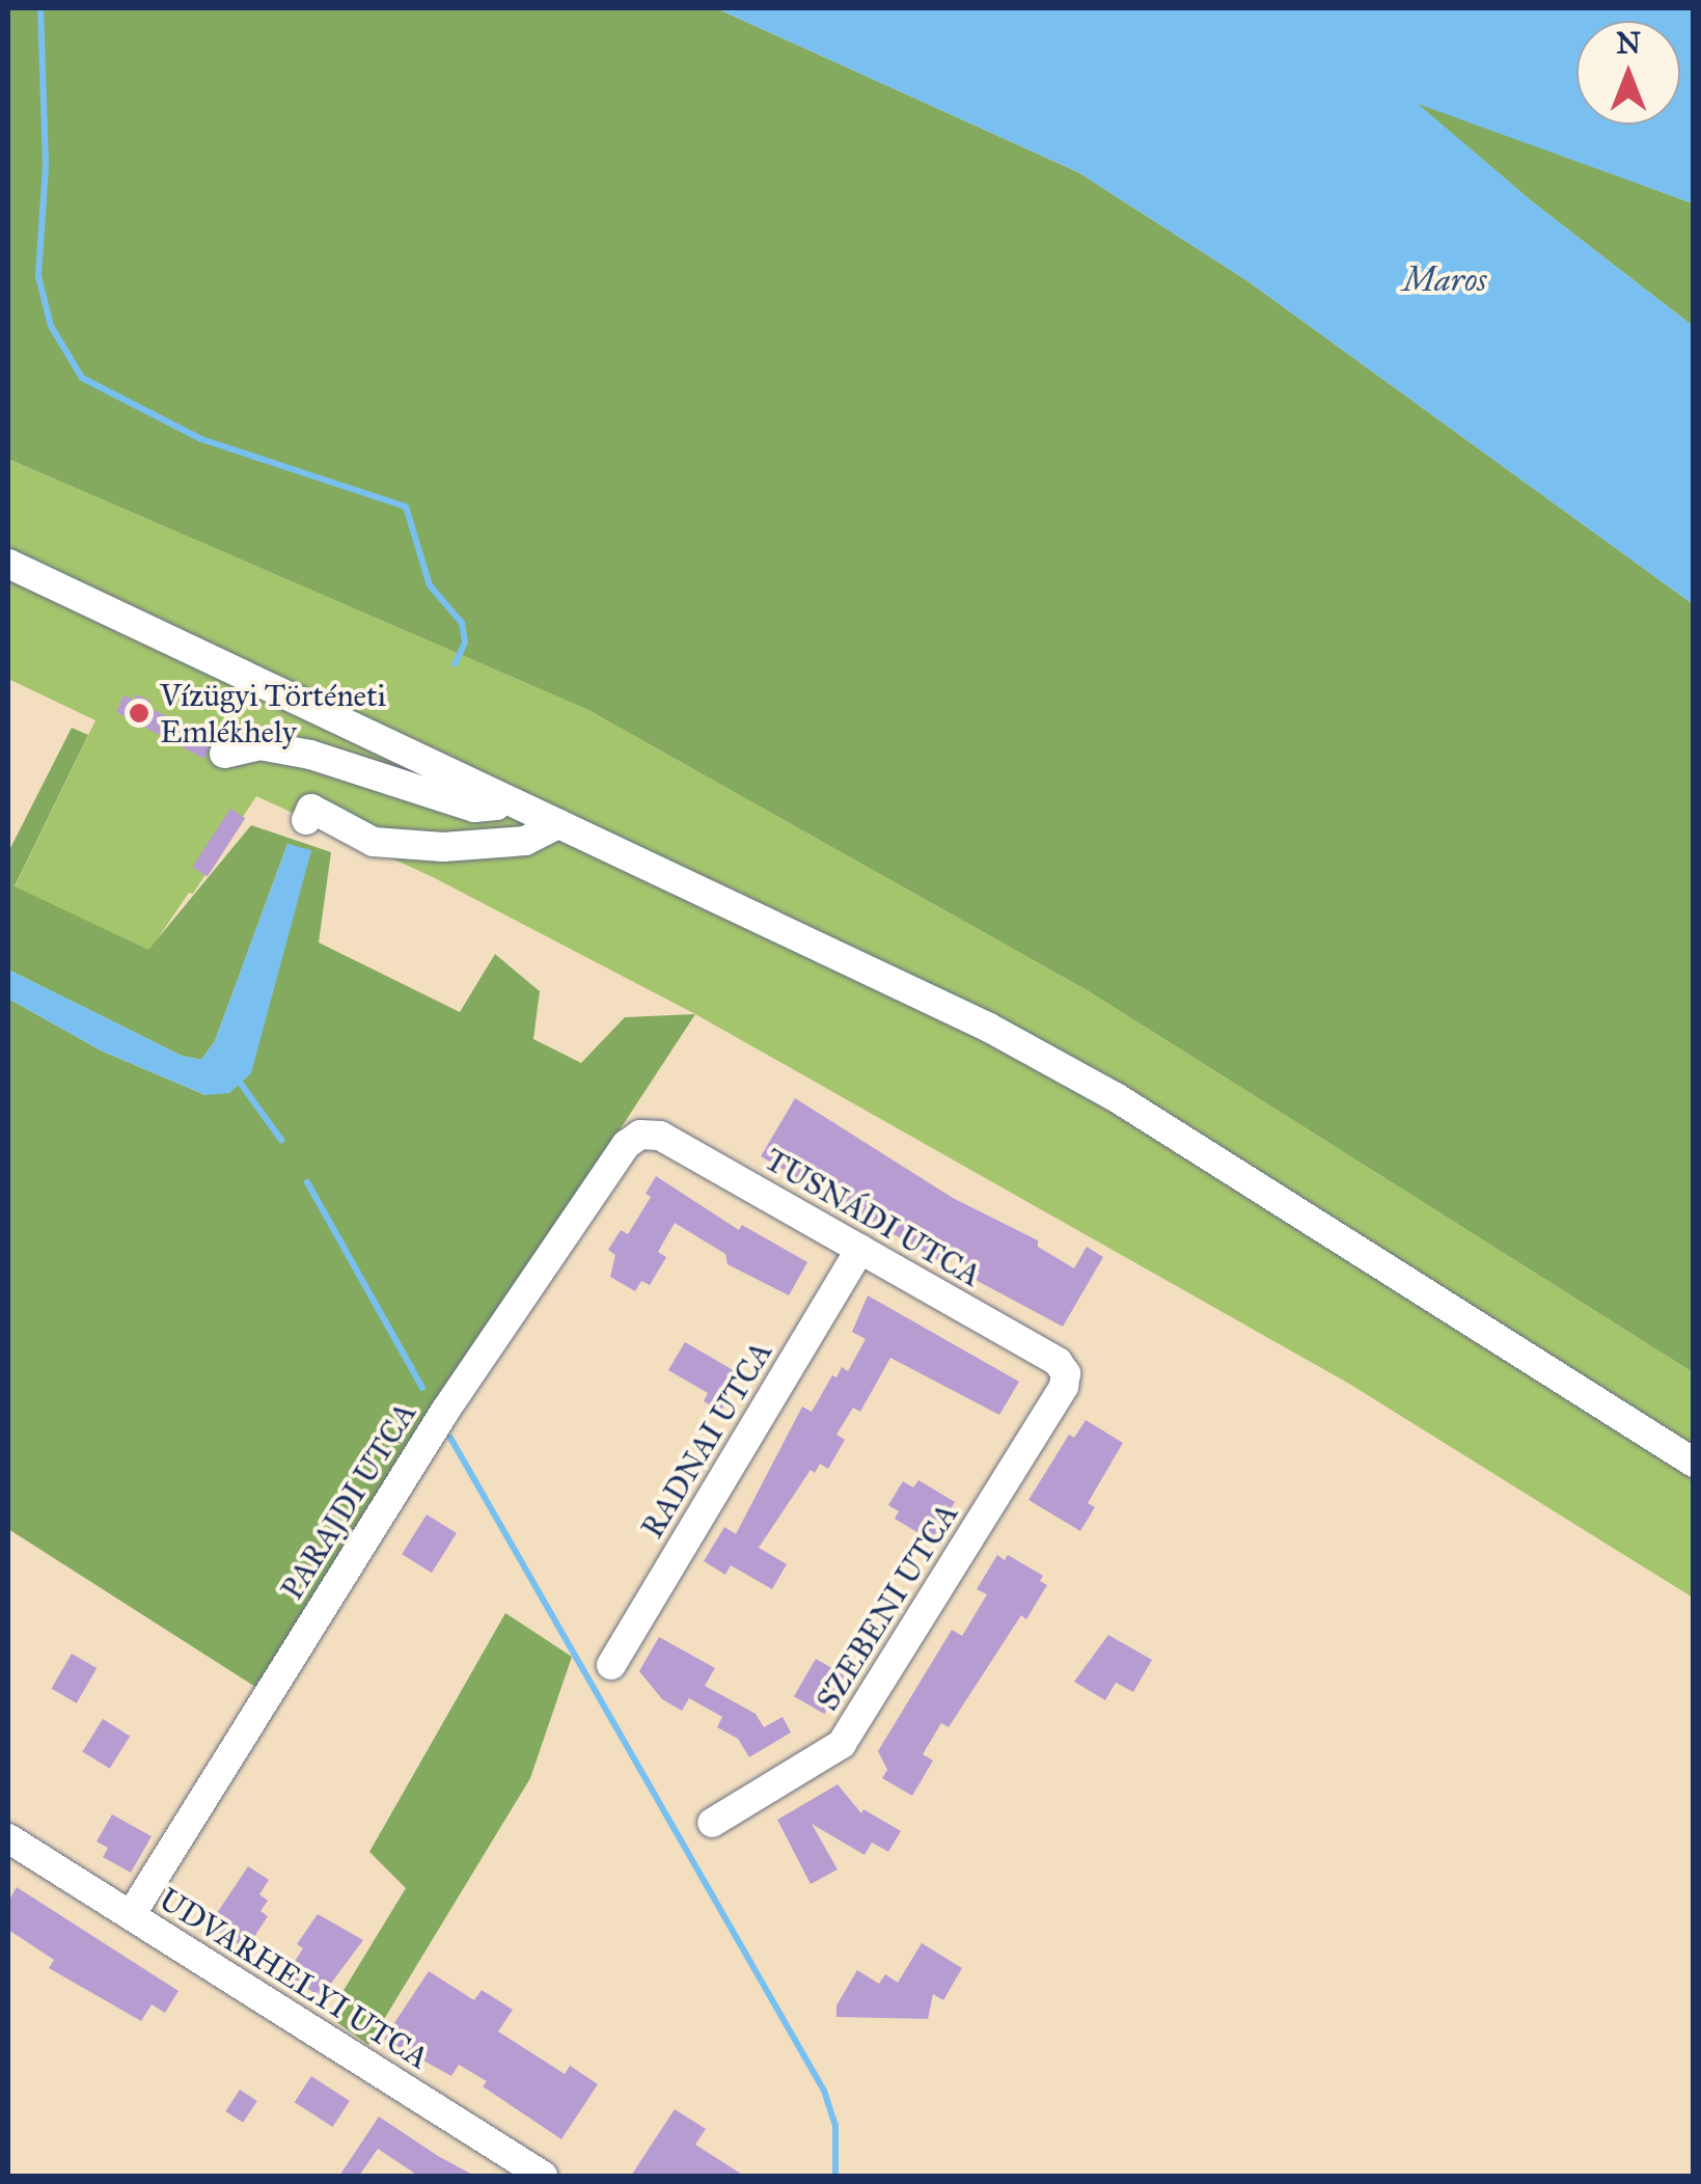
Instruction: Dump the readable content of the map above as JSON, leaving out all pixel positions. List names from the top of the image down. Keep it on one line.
{"streets":{"street":["TUSNÁDI UTCA","RADNAI UTCA","PARAJDI UTCA","SZEBENI UTCA","UDVARHELYI UTCA"]},"crossings":[["TUSNÁDI UTCA","RADNAI UTCA"],["TUSNÁDI UTCA","PARAJDI UTCA"],["TUSNÁDI UTCA","SZEBENI UTCA"],["PARAJDI UTCA","UDVARHELYI UTCA"]],"water":["Maros"],"places":["Vízügyi Történeti Emlékhely"],"north":"top"}
